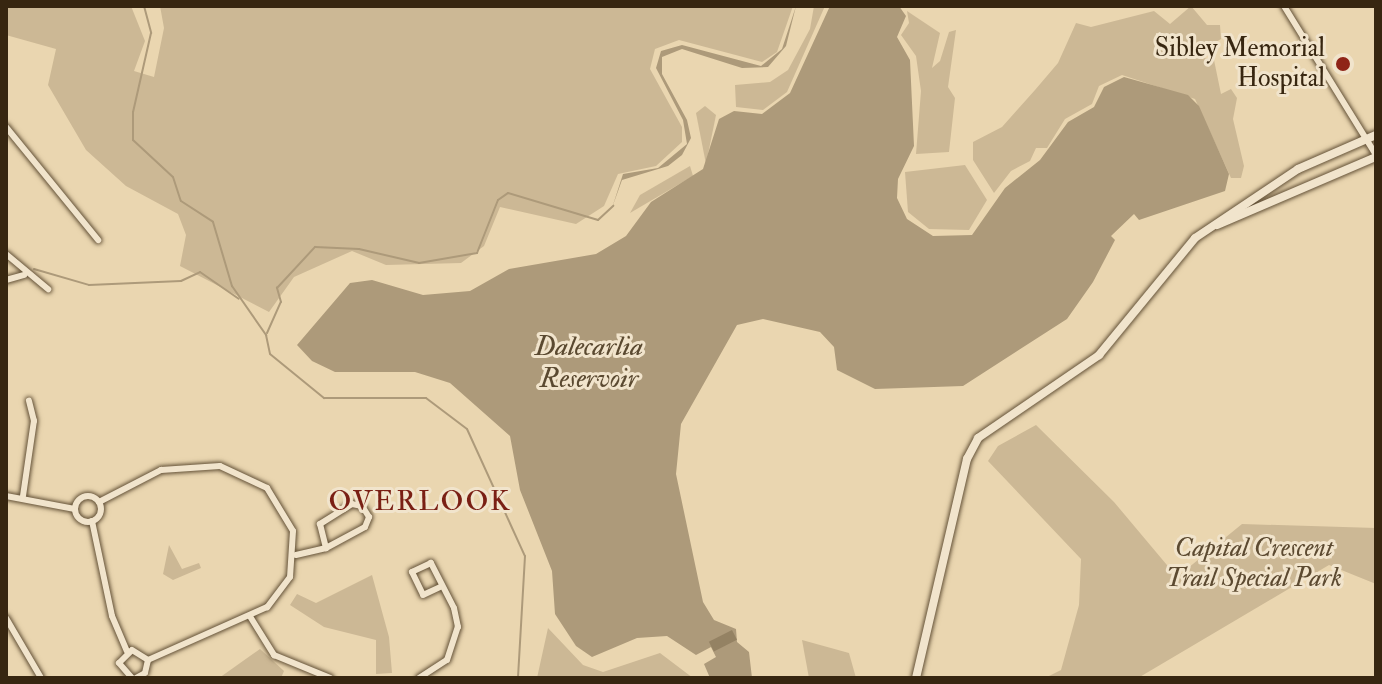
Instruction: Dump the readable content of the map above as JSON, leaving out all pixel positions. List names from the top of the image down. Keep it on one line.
{"districts":["OVERLOOK"],"water":["Dalecarlia Reservoir"],"parks":["Capital Crescent Trail Special Park"],"places":["Sibley Memorial Hospital"]}
